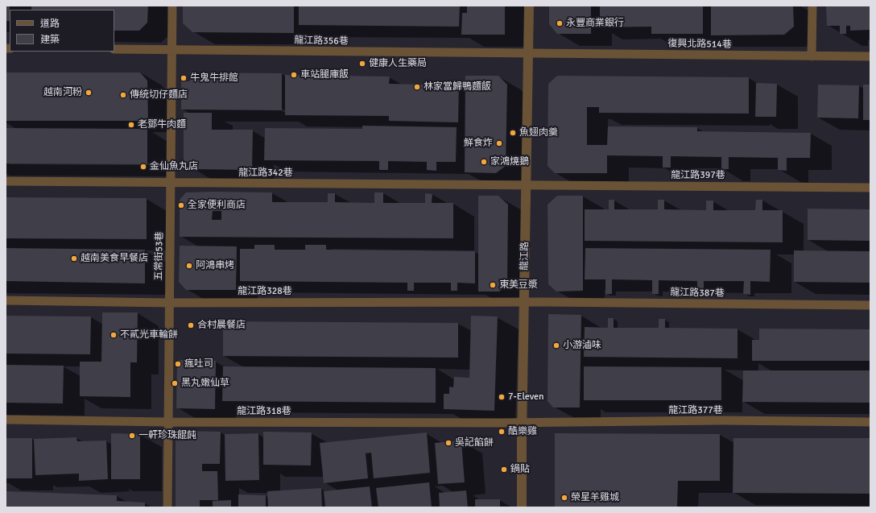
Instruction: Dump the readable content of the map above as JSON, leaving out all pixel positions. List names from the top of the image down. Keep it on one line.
{"streets":{"street":["龍江路"],"lane":["龍江路356巷","復興北路514巷","龍江路342巷","龍江路397巷","五常街53巷","龍江路328巷","龍江路387巷","龍江路377巷","龍江路318巷"]},"crossings":[["龍江路356巷","復興北路514巷"],["龍江路356巷","五常街53巷"],["龍江路356巷","龍江路"],["復興北路514巷","龍江路"],["龍江路342巷","龍江路397巷"],["龍江路342巷","五常街53巷"],["龍江路342巷","龍江路"],["龍江路397巷","龍江路"],["五常街53巷","龍江路328巷"],["五常街53巷","龍江路318巷"],["龍江路","龍江路328巷"],["龍江路","龍江路387巷"],["龍江路","龍江路377巷"],["龍江路","龍江路318巷"],["龍江路328巷","龍江路387巷"],["龍江路377巷","龍江路318巷"]],"places":["永豐商業銀行","健康人生藥局","車站腿庫飯","牛鬼牛排館","林家當歸鴨麵飯","越南河粉","傳統切仔麵店","老鄧牛肉麵","魚翅肉羹","鮮食炸","家鴻燒鵝","金仙魚丸店","全家便利商店","越南美食早餐店","阿鴻串烤","東美豆漿","合村晨餐店","不貳光車輪餅","小游滷味","瘋吐司","黑丸嫩仙草","7-Eleven","酷樂雞","一軒珍珠餛飩","吳記餡餅","鍋貼","榮星羊雞城"],"legend":["道路","建築"]}
